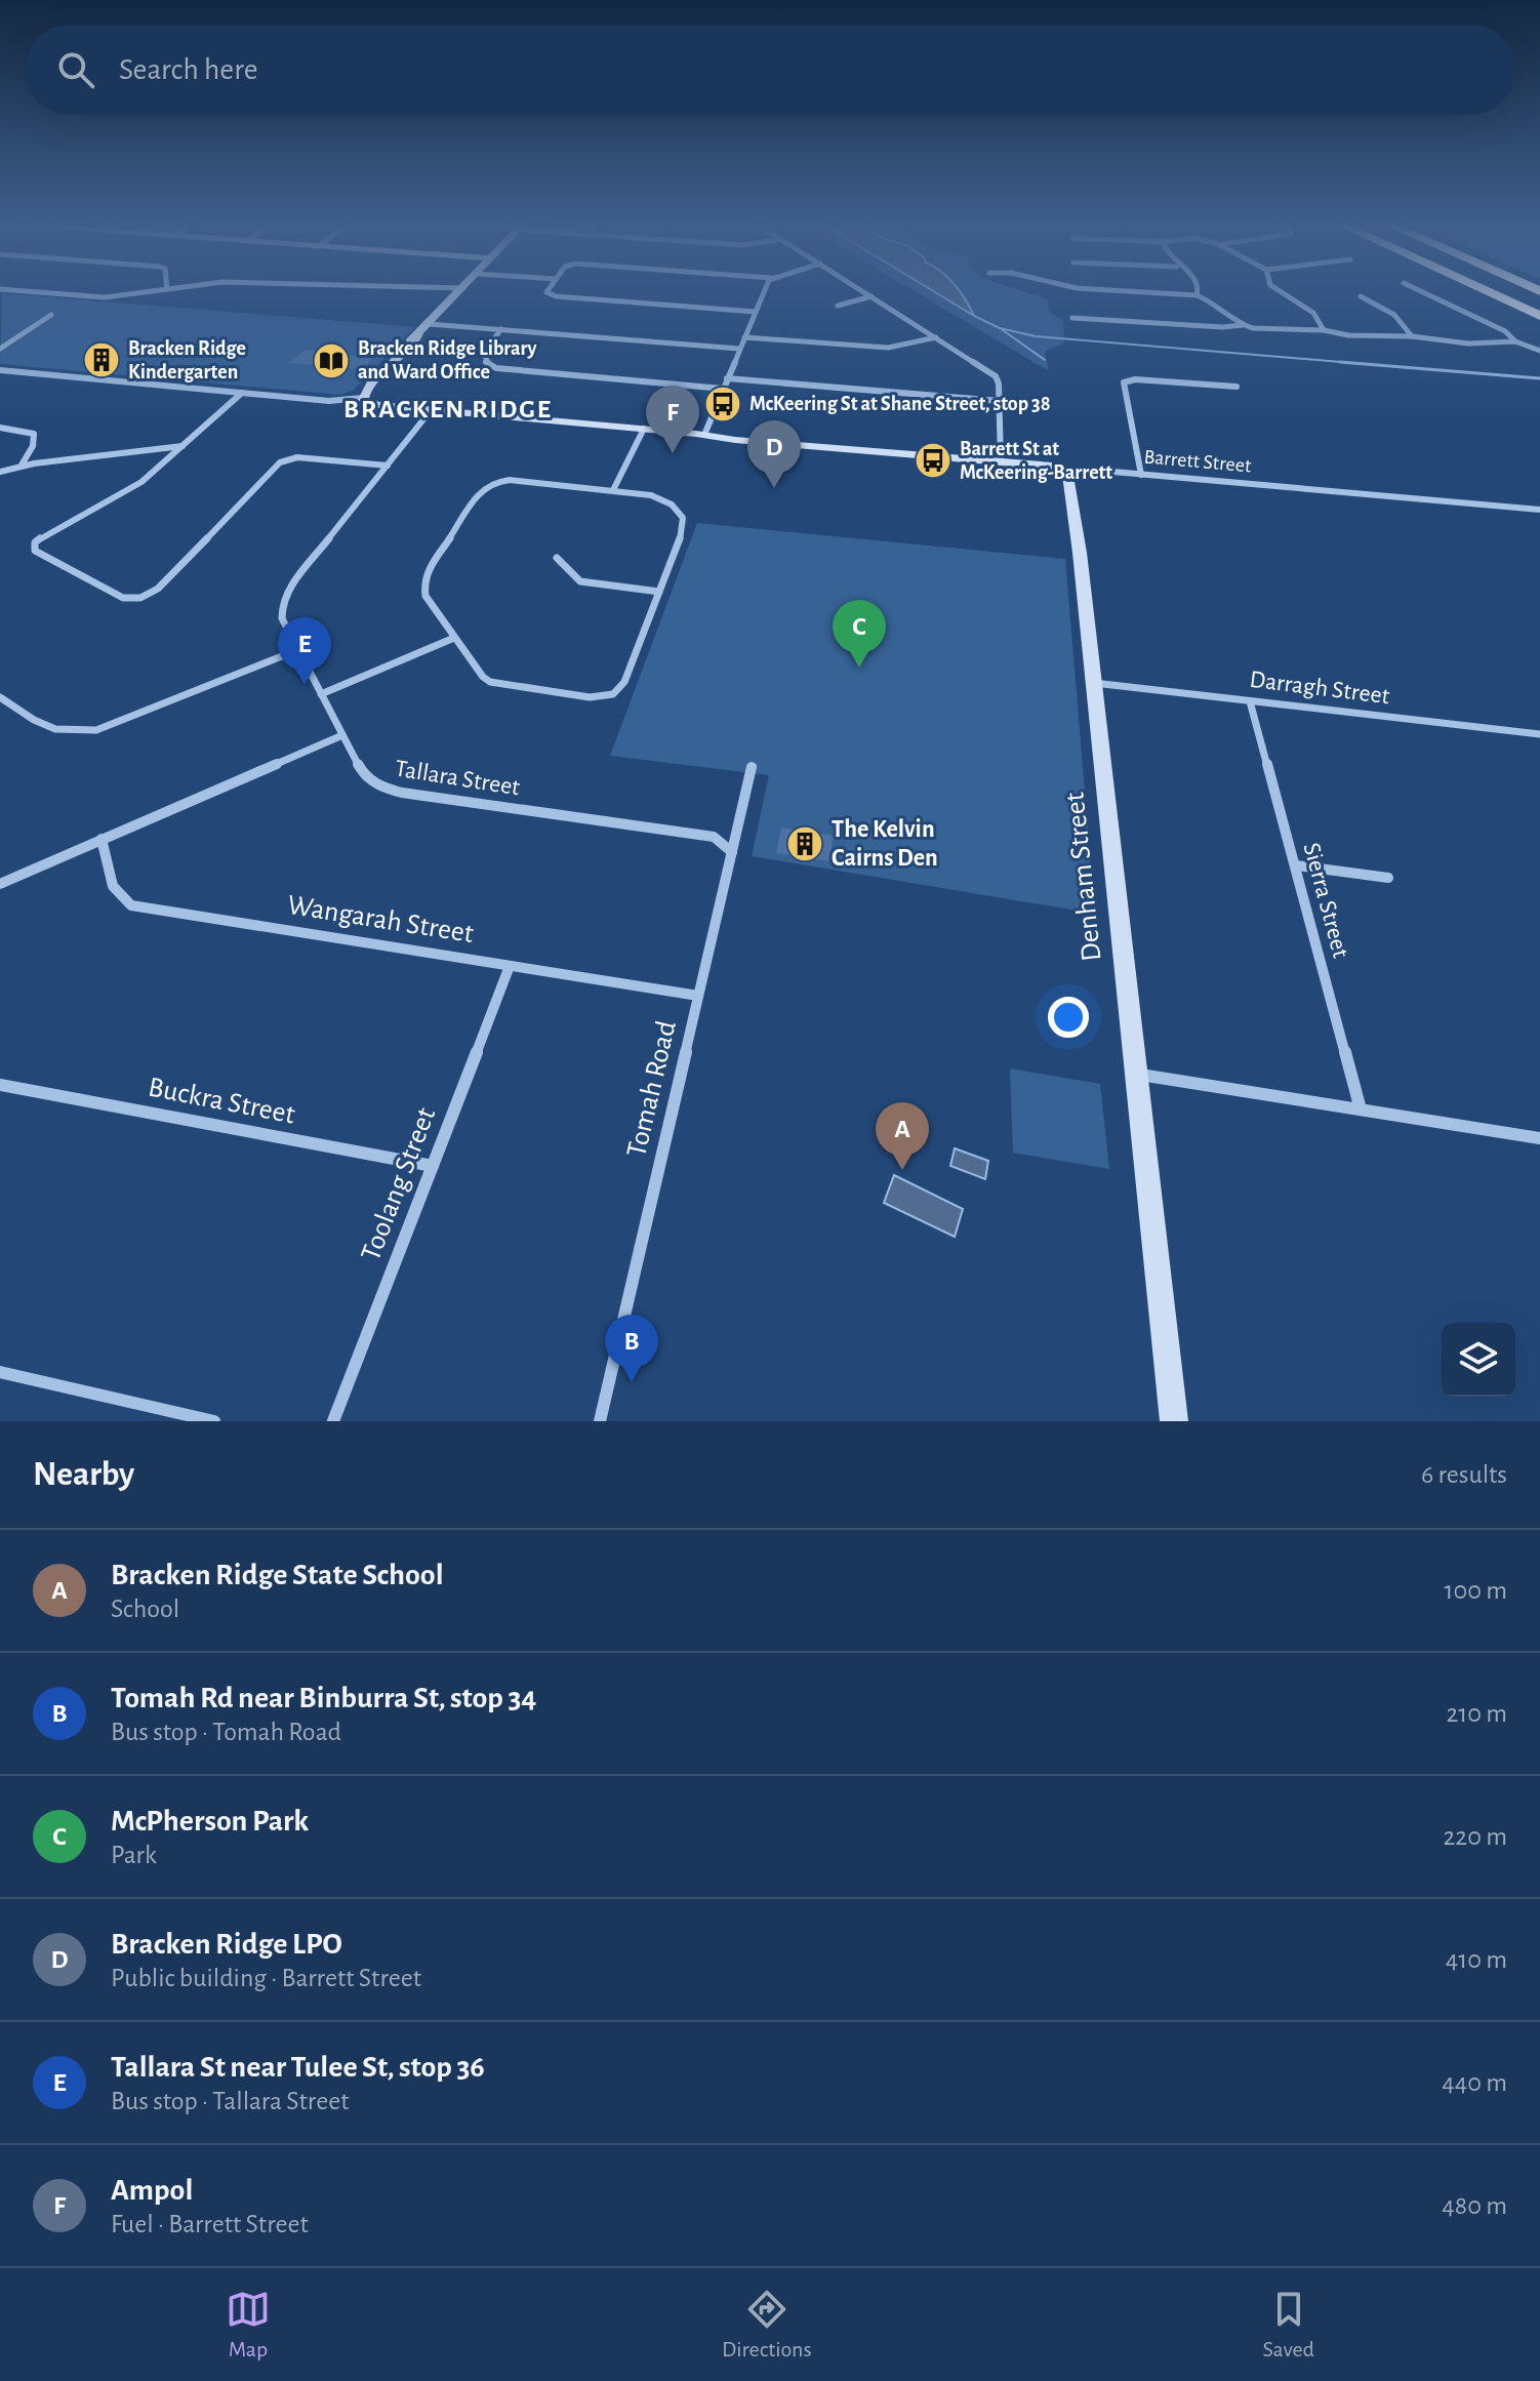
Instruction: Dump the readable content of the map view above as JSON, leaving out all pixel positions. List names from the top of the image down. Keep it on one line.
{"streets":{"street":["Barrett Street","Darragh Street","Tallara Street","Denham Street","Sierra Street","Wangarah Street","Tomah Road","Buckra Street","Toolang Street"]},"crossings":[["Barrett Street","Tallara Street"],["Barrett Street","Denham Street"],["Darragh Street","Denham Street"],["Darragh Street","Sierra Street"],["Tallara Street","Tomah Road"],["Wangarah Street","Tomah Road"],["Wangarah Street","Toolang Street"],["Buckra Street","Toolang Street"]],"districts":["BRACKEN RIDGE"],"places":{"building":["Bracken Ridge Kindergarten","The Kelvin Cairns Den"],"library":["Bracken Ridge Library and Ward Office"],"bus stop":["McKeering St at Shane Street, stop 38","Barrett St at McKeering-Barrett"]},"page":{"search":"Search here","pins":["F","D","C","E","A","B"],"heading":["Nearby","6 results"],"list":[{"mark":"A","name":"Bracken Ridge State School","note":"School","value":"100 m"},{"mark":"B","name":"Tomah Rd near Binburra St, stop 34","note":"Bus stop · Tomah Road","value":"210 m"},{"mark":"C","name":"McPherson Park","note":"Park","value":"220 m"},{"mark":"D","name":"Bracken Ridge LPO","note":"Public building · Barrett Street","value":"410 m"},{"mark":"E","name":"Tallara St near Tulee St, stop 36","note":"Bus stop · Tallara Street","value":"440 m"},{"mark":"F","name":"Ampol","note":"Fuel · Barrett Street","value":"480 m"}],"nav":["Map","Directions","Saved"]}}
